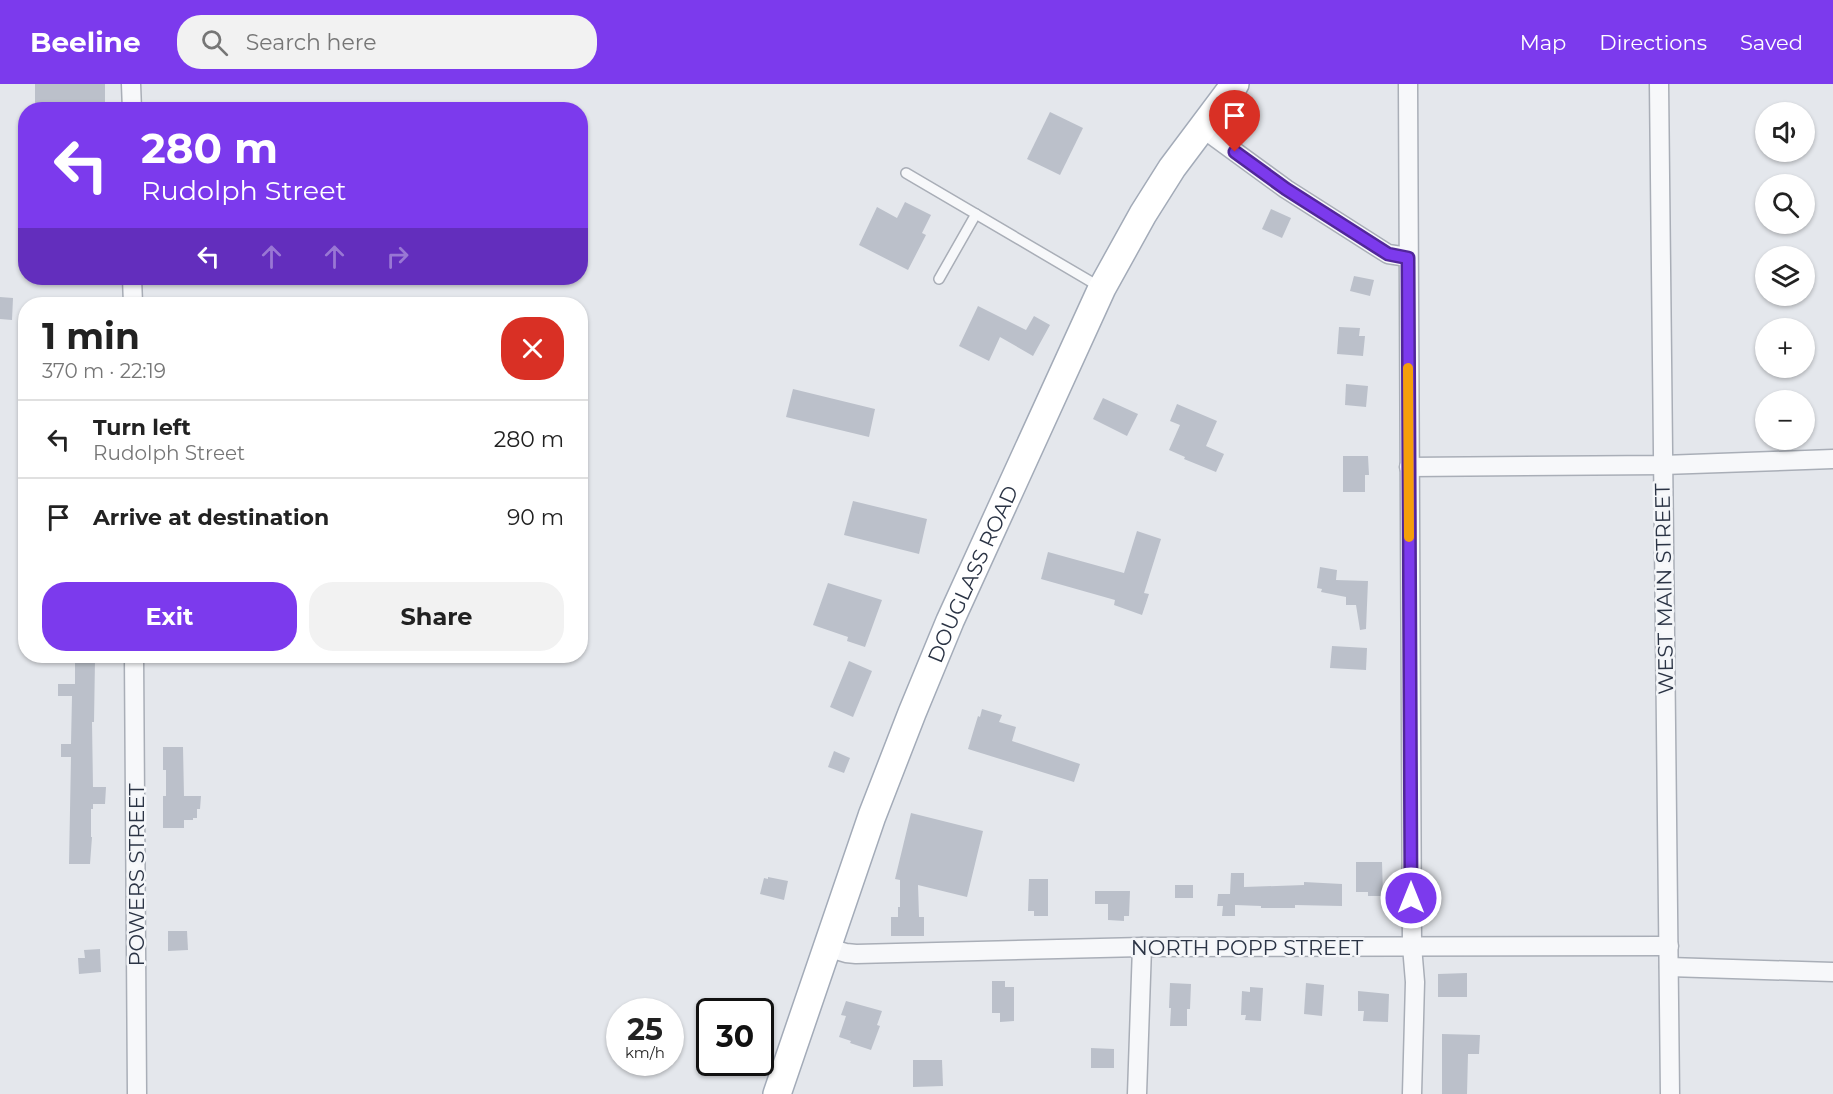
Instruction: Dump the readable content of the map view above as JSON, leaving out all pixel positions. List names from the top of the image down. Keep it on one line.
{"streets":{"main road":["DOUGLASS ROAD"],"street":["WEST MAIN STREET","POWERS STREET","NORTH POPP STREET"]},"crossings":[["DOUGLASS ROAD","NORTH POPP STREET"],["WEST MAIN STREET","NORTH POPP STREET"]],"page":{"header":"Beeline","search":"Search here","nav":["Map","Directions","Saved"],"map_buttons":["+","−"],"turn":["280 m","Rudolph Street"],"heading":["1 min","370 m · 22:19"],"list":[{"name":"Turn left","note":"Rudolph Street","value":"280 m"},{"name":"Arrive at destination","value":"90 m"}],"buttons":["Exit","Share"],"speed":"25 km/h","limit":"30"}}
